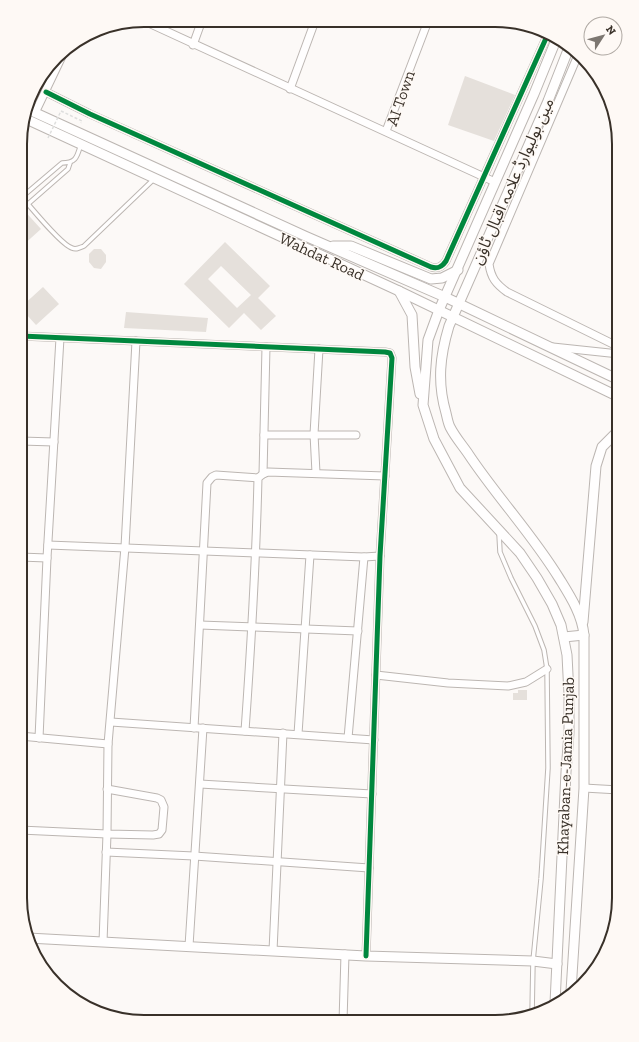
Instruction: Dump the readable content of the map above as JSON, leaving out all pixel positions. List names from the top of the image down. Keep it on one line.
{"streets":{"main road":["مین بولیوارڈ علامہ اقبال ٹاؤن","Wahdat Road","Khayaban-e-Jamia Punjab"],"street":["AI Town"]},"crossings":[["AI Town","مین بولیوارڈ علامہ اقبال ٹاؤن"],["مین بولیوارڈ علامہ اقبال ٹاؤن","Wahdat Road"],["مین بولیوارڈ علامہ اقبال ٹاؤن","Khayaban-e-Jamia Punjab"],["Wahdat Road","Khayaban-e-Jamia Punjab"]],"north":"top right"}
